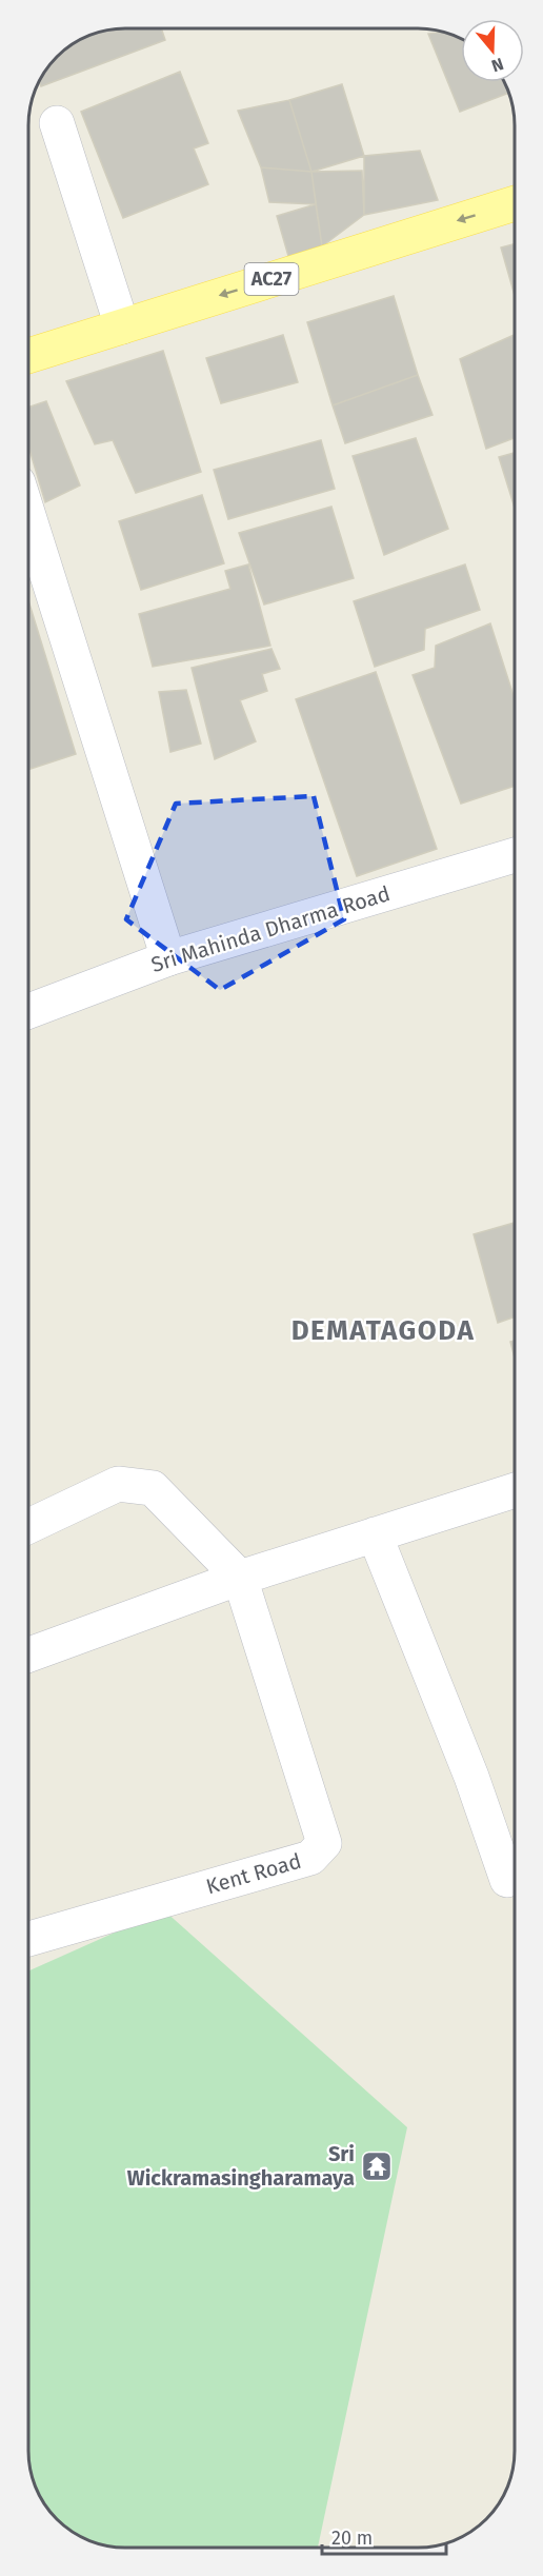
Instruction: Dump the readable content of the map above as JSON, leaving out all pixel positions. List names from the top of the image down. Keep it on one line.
{"streets":{"main road":["AC27"],"street":["Sri Mahinda Dharma Road","Kent Road"]},"districts":["DEMATAGODA"],"places":{"temple":["Sri Wickramasingharamaya"]},"scale_bar":"20 m","north":"bottom"}
